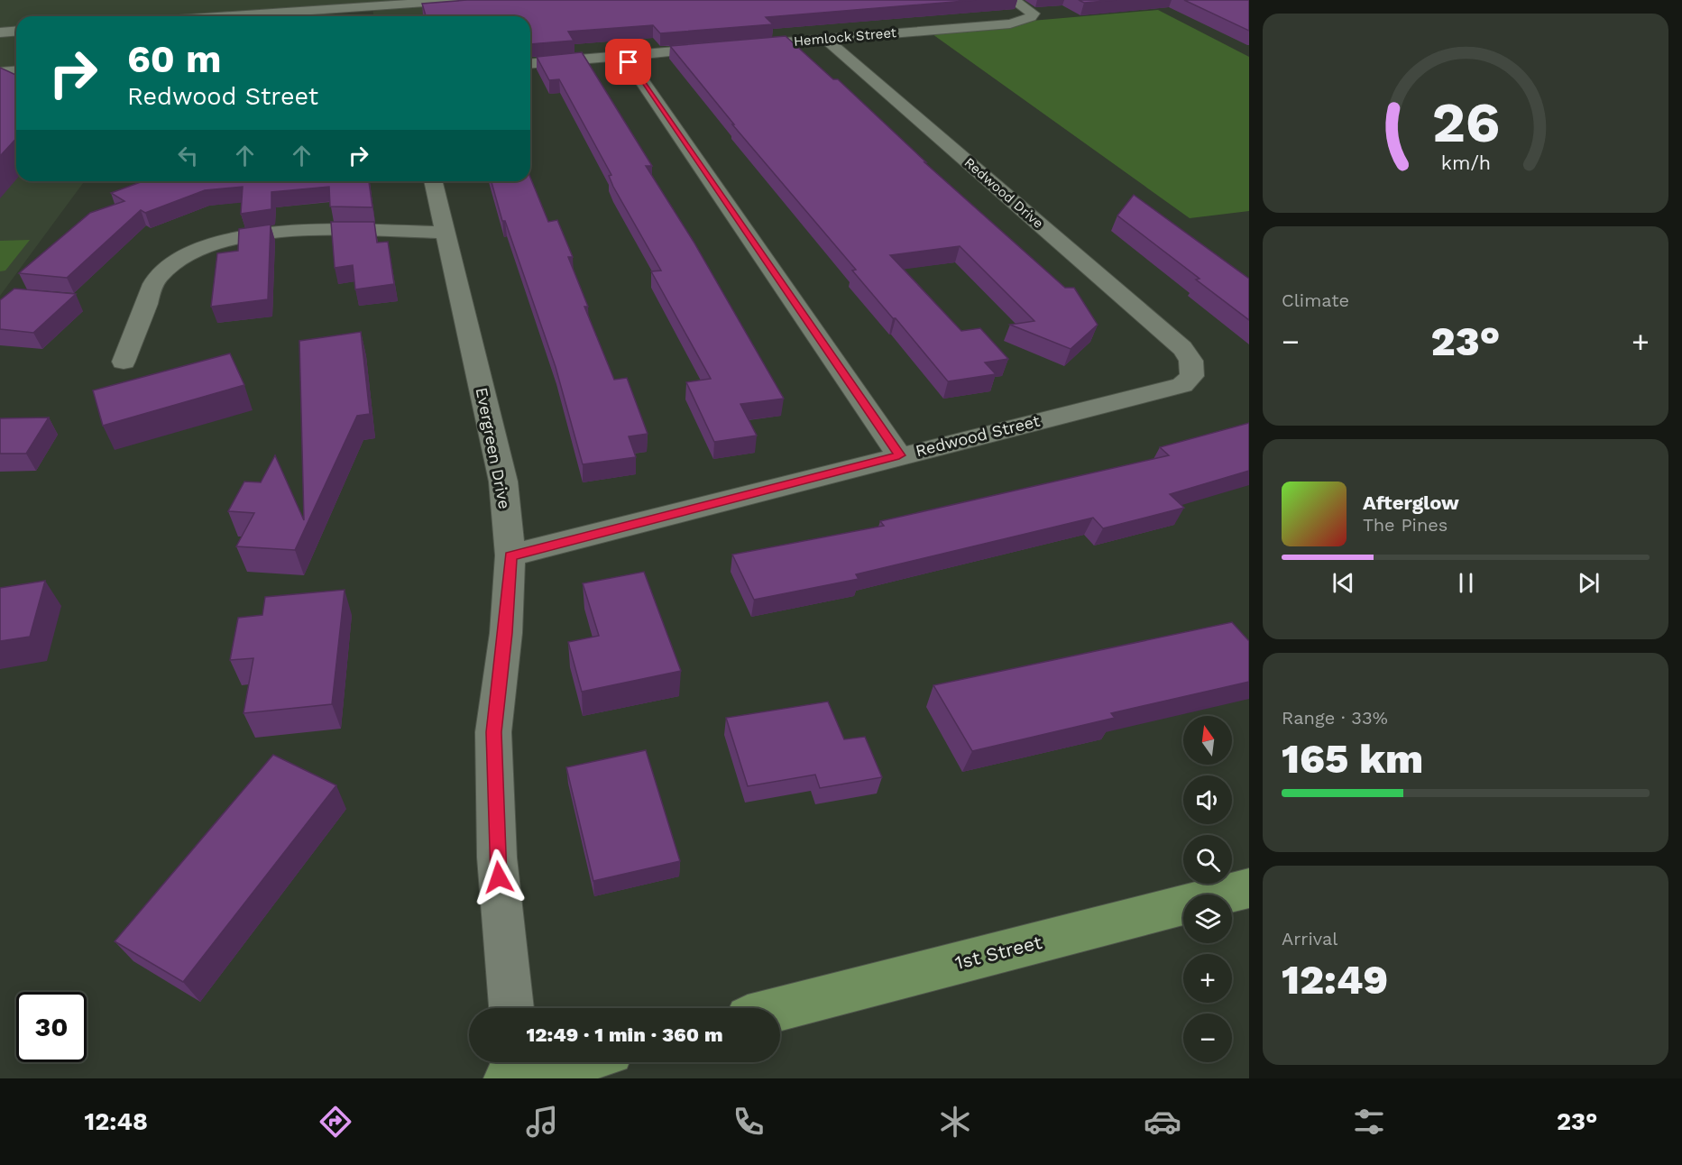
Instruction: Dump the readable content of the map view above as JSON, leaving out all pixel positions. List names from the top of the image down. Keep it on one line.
{"streets":{"main road":["1st Street"],"street":["Hemlock Street","Redwood Drive","Redwood Street","Evergreen Drive"]},"crossings":[["Hemlock Street","Redwood Drive"],["Redwood Drive","Redwood Street"],["Redwood Street","Evergreen Drive"]],"north":"top","page":{"turn":["60 m","Redwood Street"],"tile":["Climate",["Range · 33%","165 km"],["Arrival","12:49"]],"heat":["−","23°","+"],"song":["Afterglow","The Pines"],"map_buttons":["+","−"],"limit":"30","trip":"12:49 · 1 min · 360 m","tabs":["12:48","23°"],"gauge":["26","km/h"]}}
